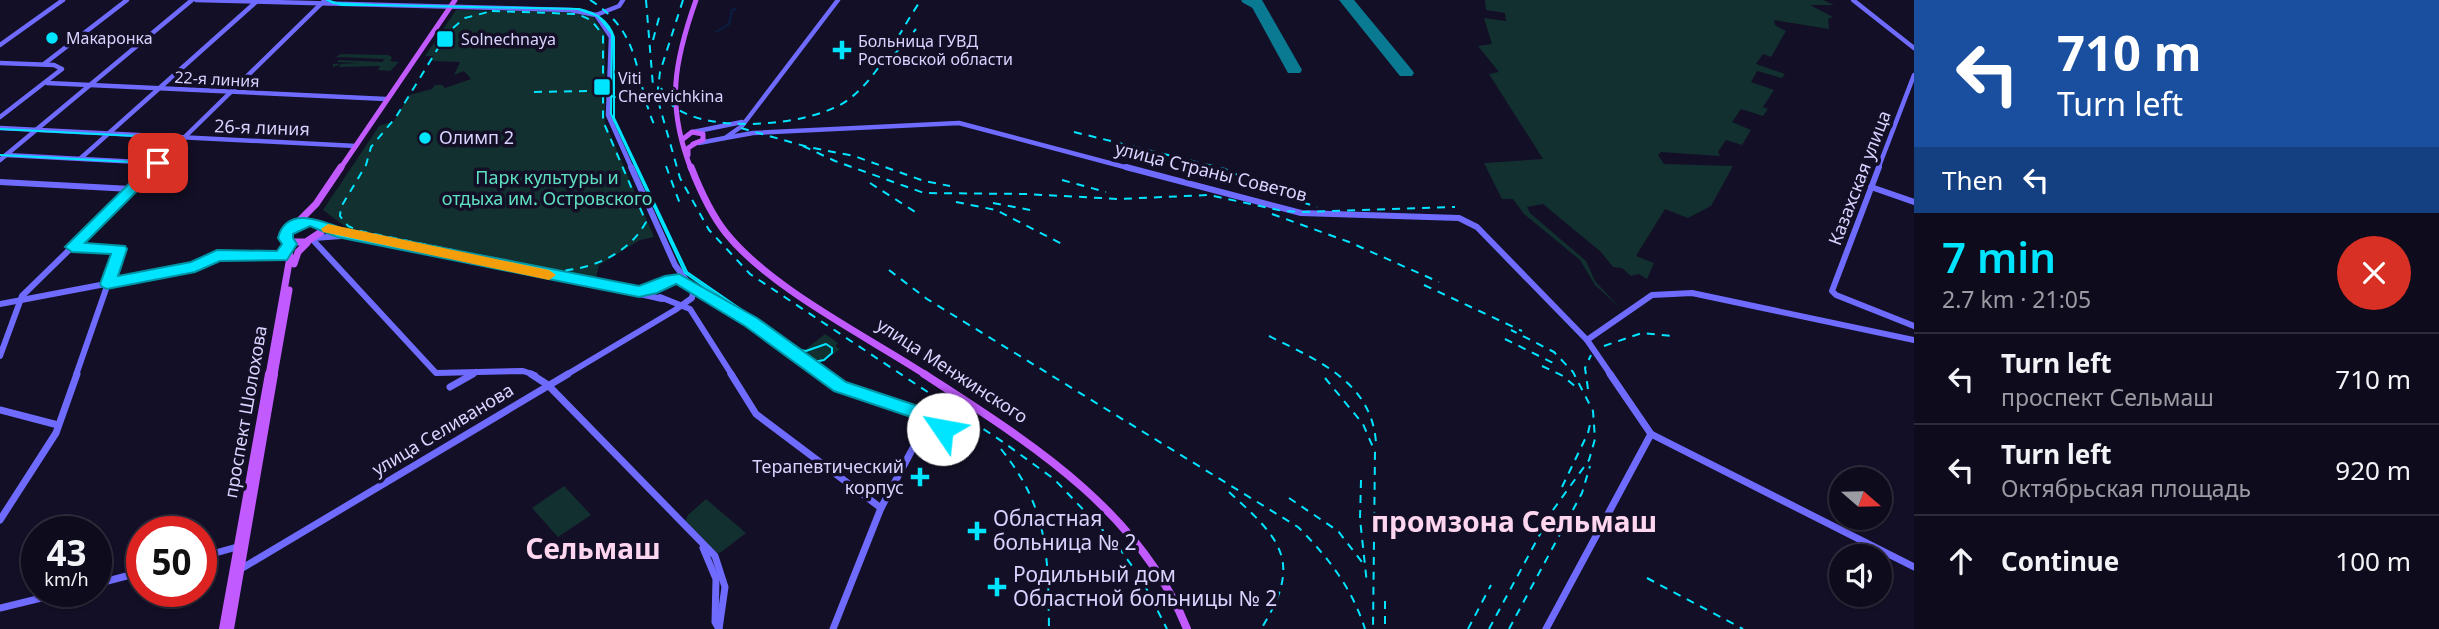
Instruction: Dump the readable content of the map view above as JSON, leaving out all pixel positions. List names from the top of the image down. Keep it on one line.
{"streets":{"main road":["22-я линия","26-я линия","улица Страны Советов","Казахская улица","улица Менжинского","проспект Шолохова","улица Селиванова"]},"crossings":[["проспект Шолохова","улица Селиванова"]],"districts":["промзона Сельмаш","Сельмаш"],"parks":["Парк культуры и отдыха им. Островского"],"places":{"other":["Макаронка","Олимп 2"],"transit":["Solnechnaya","Viti Cherevichkina"],"health":["Больница ГУВД Ростовской области","Терапевтический корпус","Областная больница № 2","Родильный дом Областной больницы № 2"]},"north":"right","page":{"turn":["710 m","Turn left"],"then":"Then","heading":["7 min","2.7 km · 21:05"],"list":[{"name":"Turn left","note":"проспект Сельмаш","value":"710 m"},{"name":"Turn left","note":"Октябрьская площадь","value":"920 m"},{"name":"Continue","value":"100 m"}],"speed":"43 km/h","limit":"50"}}
